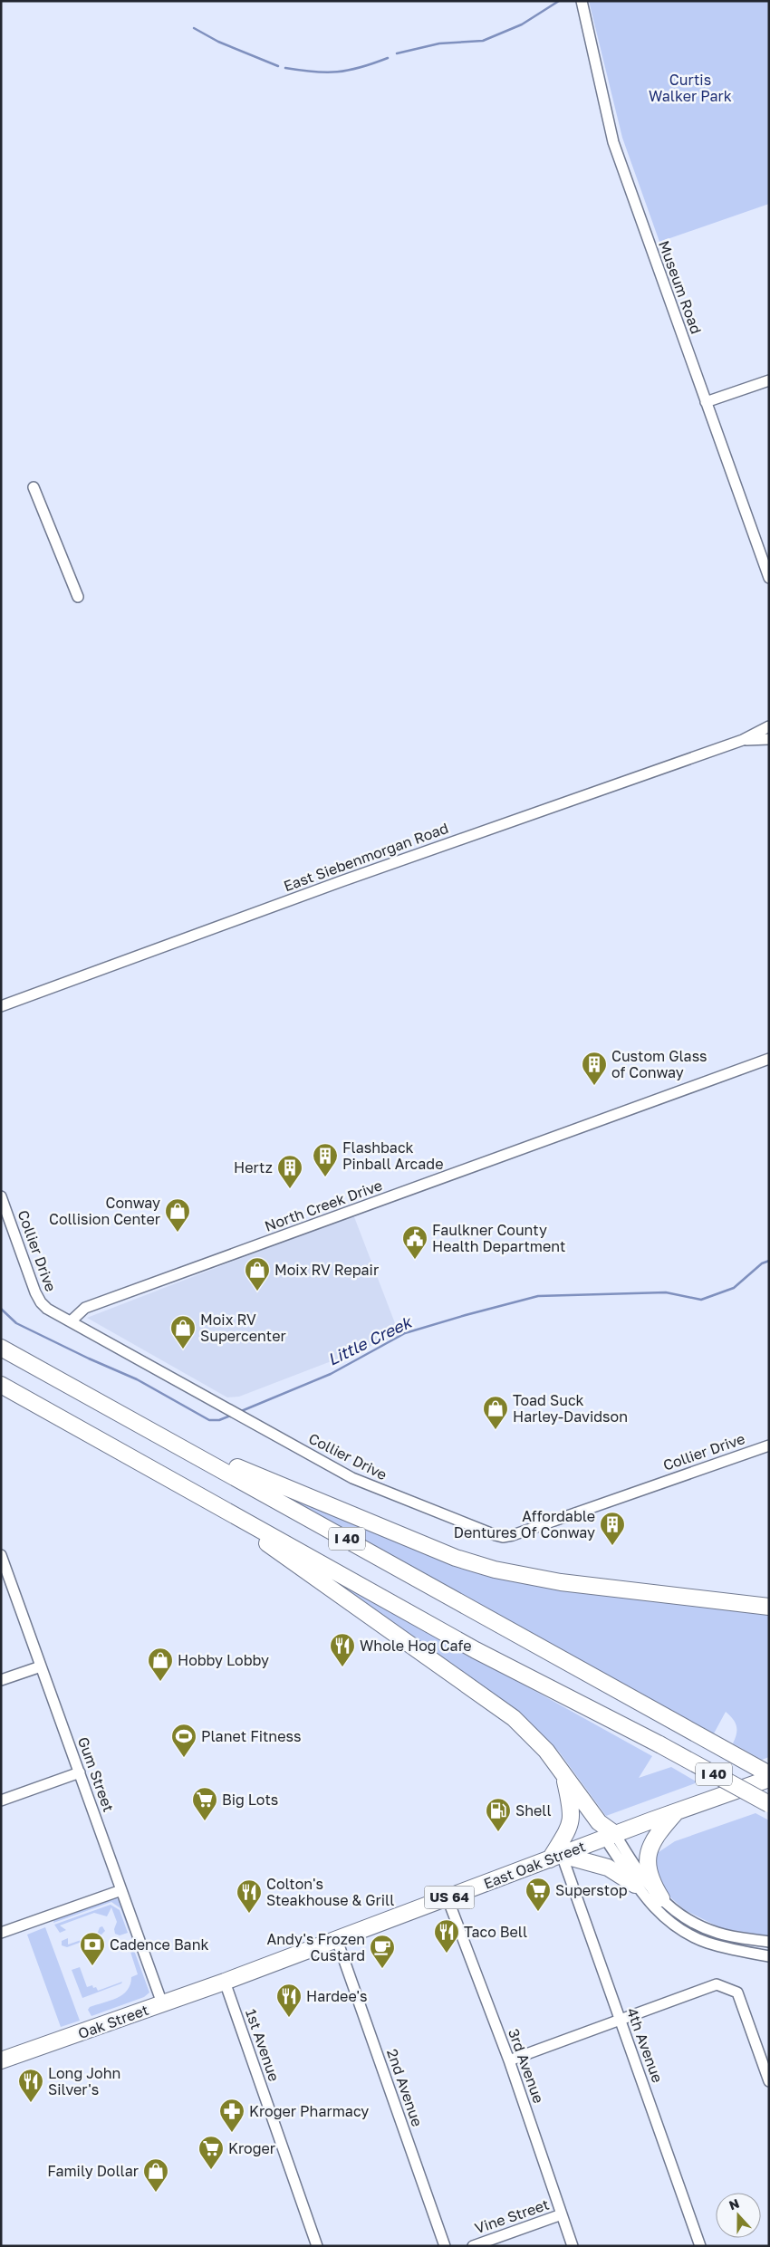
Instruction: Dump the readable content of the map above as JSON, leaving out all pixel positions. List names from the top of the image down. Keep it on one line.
{"streets":{"highway":["I 40","East Oak Street","US 64","Oak Street"],"street":["Museum Road","East Siebenmorgan Road","North Creek Drive","Collier Drive","Gum Street","1st Avenue","4th Avenue","3rd Avenue","2nd Avenue","Vine Street"]},"crossings":[["North Creek Drive","Collier Drive"],["Gum Street","Oak Street"],["East Oak Street","Oak Street"],["East Oak Street","1st Avenue"],["East Oak Street","4th Avenue"],["East Oak Street","3rd Avenue"],["East Oak Street","2nd Avenue"],["Oak Street","1st Avenue"],["3rd Avenue","Vine Street"]],"water":["Little Creek"],"parks":["Curtis Walker Park"],"places":{"building":["Custom Glass of Conway","Flashback Pinball Arcade","Hertz","Affordable Dentures Of Conway"],"shop":["Conway Collision Center","Moix RV Repair","Moix RV Supercenter","Toad Suck Harley-Davidson","Hobby Lobby","Family Dollar"],"public building":["Faulkner County Health Department"],"restaurant":["Whole Hog Cafe","Colton's Steakhouse & Grill","Taco Bell","Hardee's","Long John Silver's"],"sports":["Planet Fitness"],"supermarket":["Big Lots","Superstop","Kroger"],"fuel station":["Shell"],"bank":["Cadence Bank"],"cafe":["Andy's Frozen Custard"],"pharmacy":["Kroger Pharmacy"]},"north":"top"}
